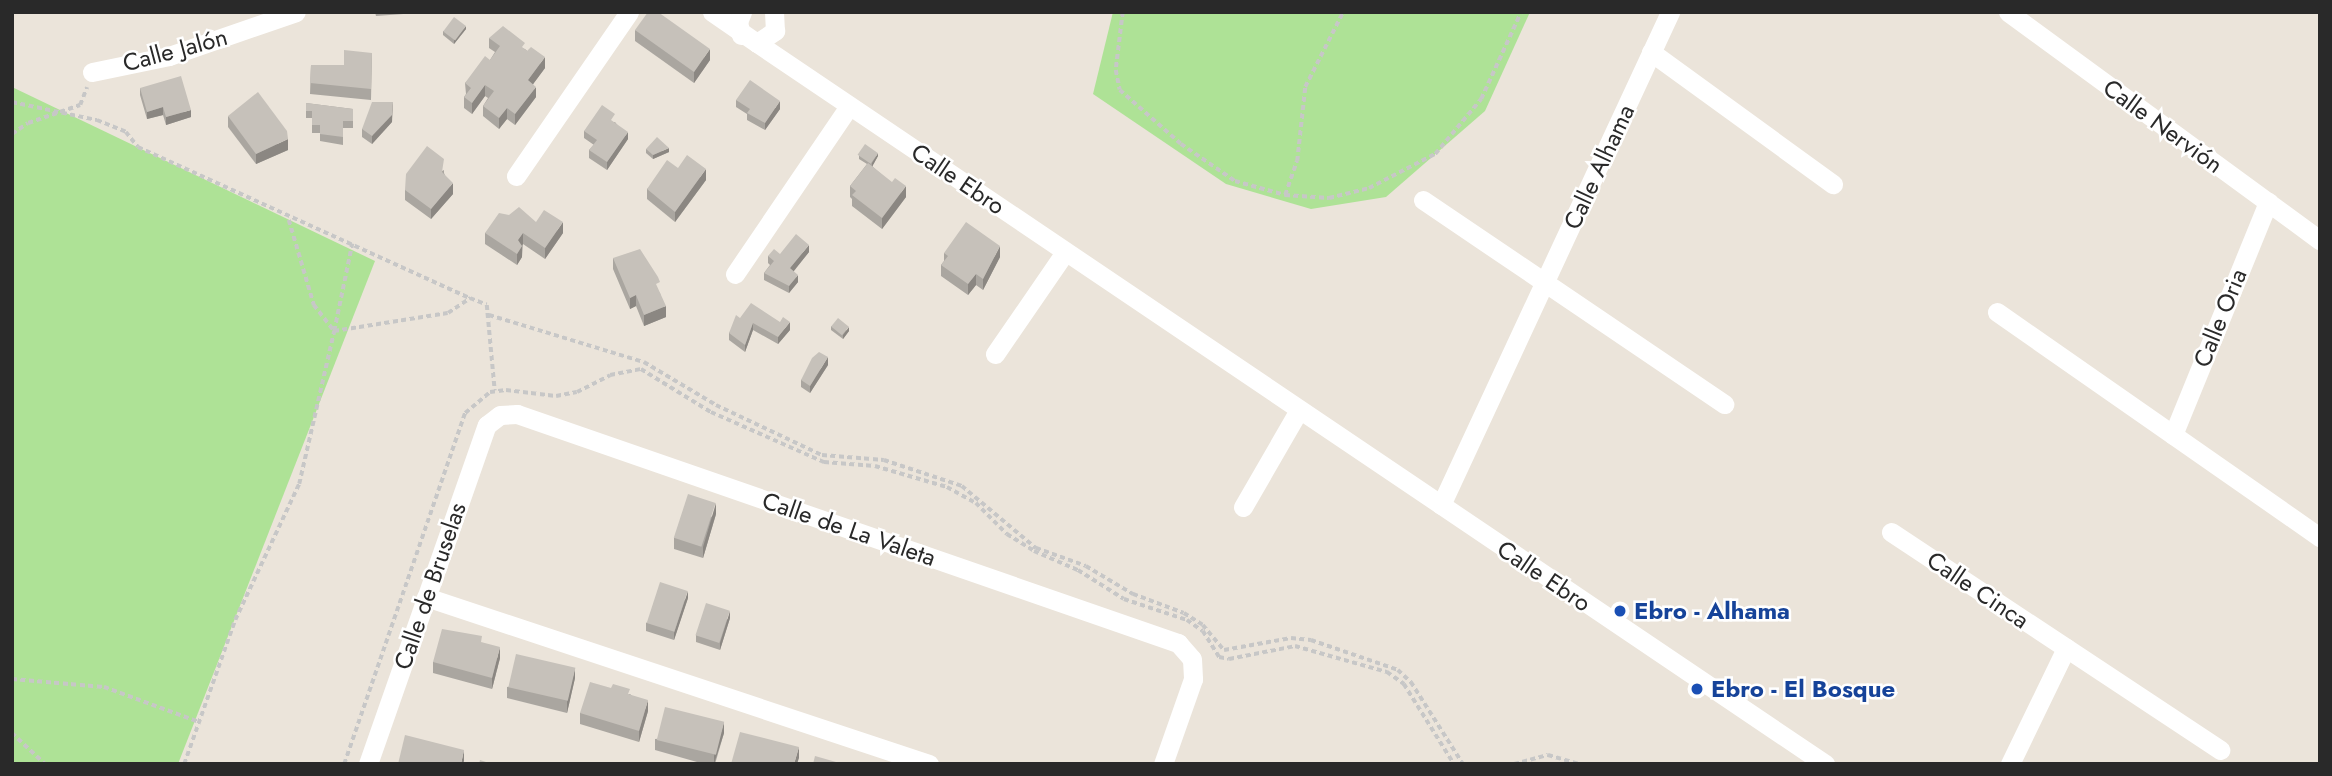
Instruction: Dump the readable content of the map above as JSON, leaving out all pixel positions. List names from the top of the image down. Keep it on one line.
{"streets":{"street":["Calle Jalón","Calle Nervión","Calle Alhama","Calle Ebro","Calle Oria","Calle de La Valeta","Calle de Bruselas","Calle Cinca"]},"crossings":[["Calle Nervión","Calle Oria"],["Calle Alhama","Calle Ebro"],["Calle de La Valeta","Calle de Bruselas"]],"places":["Ebro - Alhama","Ebro - El Bosque"]}
